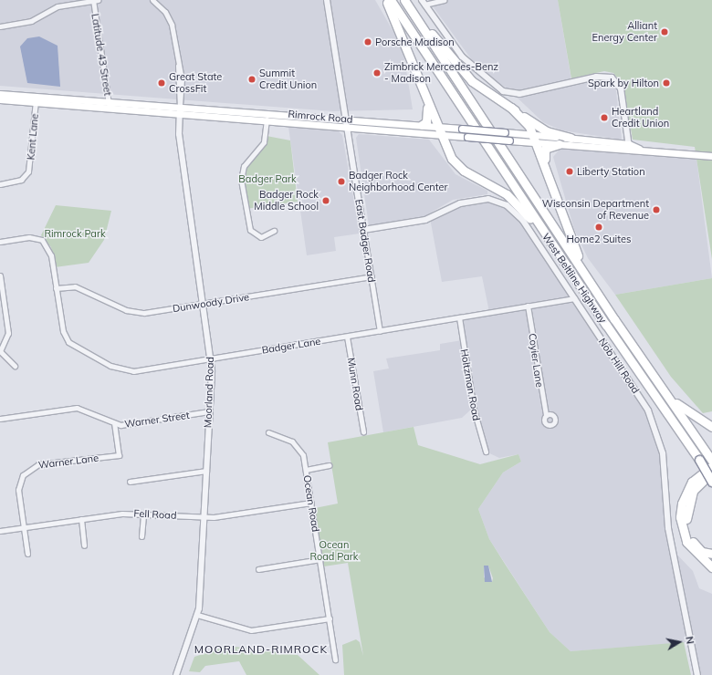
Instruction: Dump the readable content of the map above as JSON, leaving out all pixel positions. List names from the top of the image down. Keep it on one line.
{"streets":{"highway":["West Beltline Highway"],"main road":["Rimrock Road"],"street":["Latitude 43 Street","Kent Lane","East Badger Road","Dunwoody Drive","Badger Lane","Coyier Lane","Nob Hill Road","Munn Road","Holtzman Road","Moorland Road","Warner Street","Warner Lane","Ocean Road","Fell Road"]},"crossings":[["Latitude 43 Street","Rimrock Road"],["Rimrock Road","Kent Lane"],["Rimrock Road","East Badger Road"],["Rimrock Road","Moorland Road"],["East Badger Road","Dunwoody Drive"],["East Badger Road","Badger Lane"],["East Badger Road","Nob Hill Road"],["Dunwoody Drive","Badger Lane"],["Dunwoody Drive","Moorland Road"],["Badger Lane","Coyier Lane"],["Badger Lane","Nob Hill Road"],["Badger Lane","Munn Road"],["Badger Lane","Holtzman Road"],["Badger Lane","Moorland Road"],["Moorland Road","Warner Street"],["Moorland Road","Fell Road"],["Warner Street","Warner Lane"],["Warner Lane","Fell Road"],["Ocean Road","Fell Road"]],"districts":["MOORLAND-RIMROCK"],"parks":["Badger Park","Rimrock Park","Ocean Road Park"],"places":["Alliant Energy Center","Porsche Madison","Zimbrick Mercedes-Benz - Madison","Summit Credit Union","Great State CrossFit","Spark by Hilton","Heartland Credit Union","Liberty Station","Badger Rock Neighborhood Center","Badger Rock Middle School","Wisconsin Department of Revenue","Home2 Suites"],"north":"right"}
